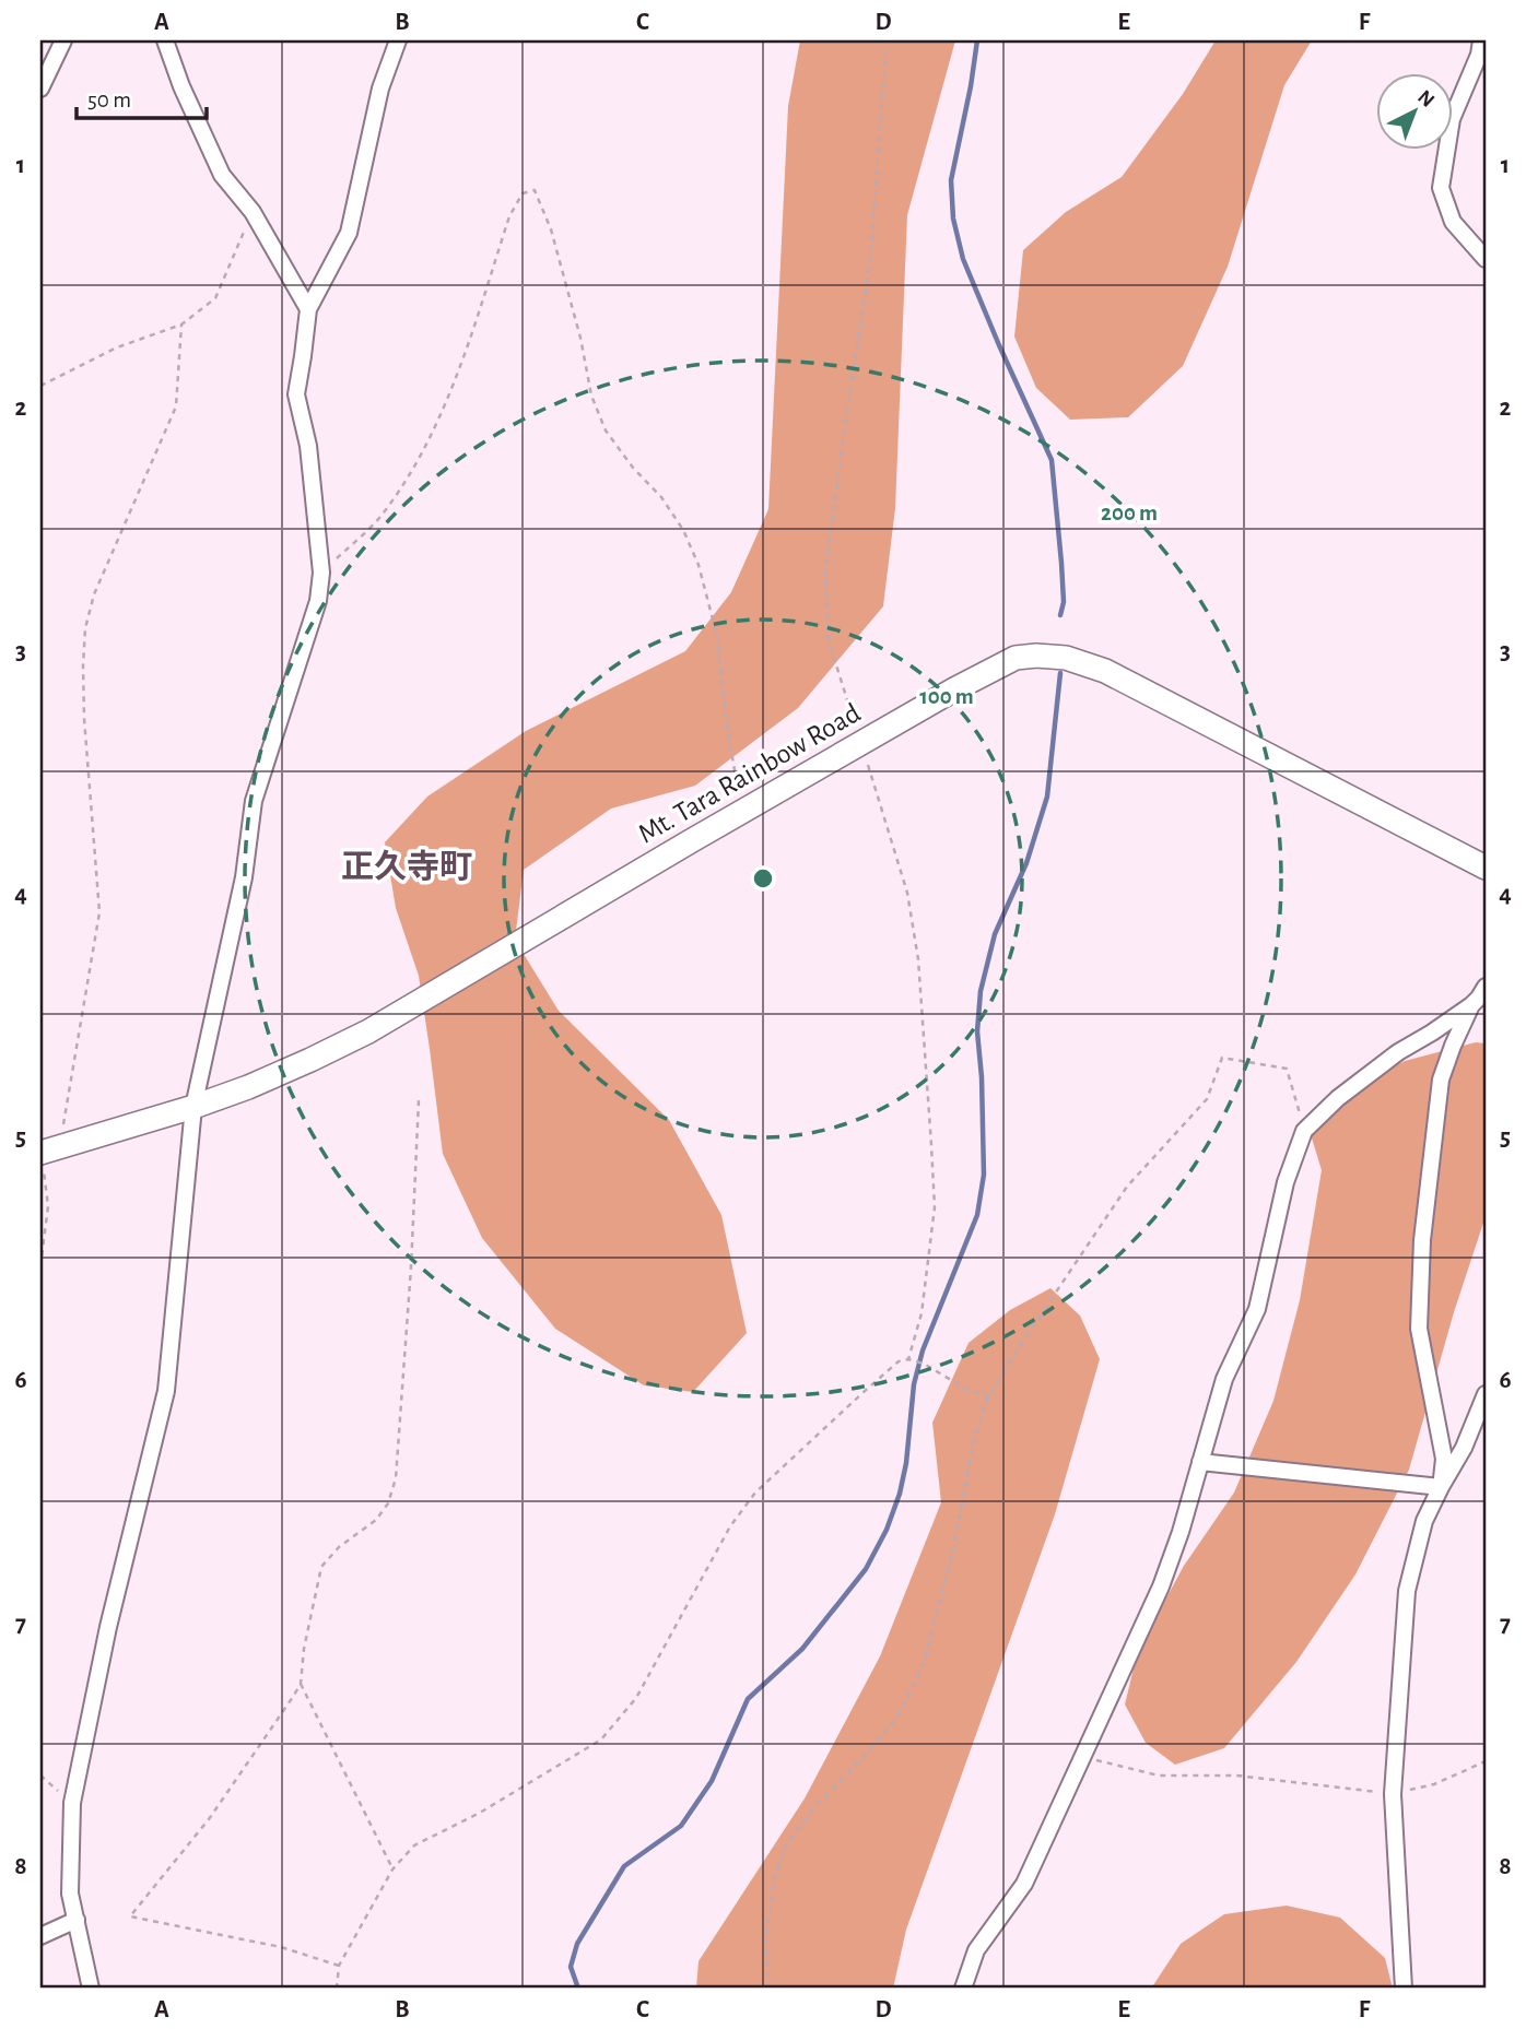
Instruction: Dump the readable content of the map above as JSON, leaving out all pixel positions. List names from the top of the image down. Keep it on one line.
{"streets":{"street":["Mt. Tara Rainbow Road"]},"districts":["正久寺町"],"scale_bar":"50 m","north":"top right","grid":{"columns":["A","B","C","D","E","F"],"rows":["1","2","3","4","5","6","7","8"]},"rings":["200 m","100 m"]}
